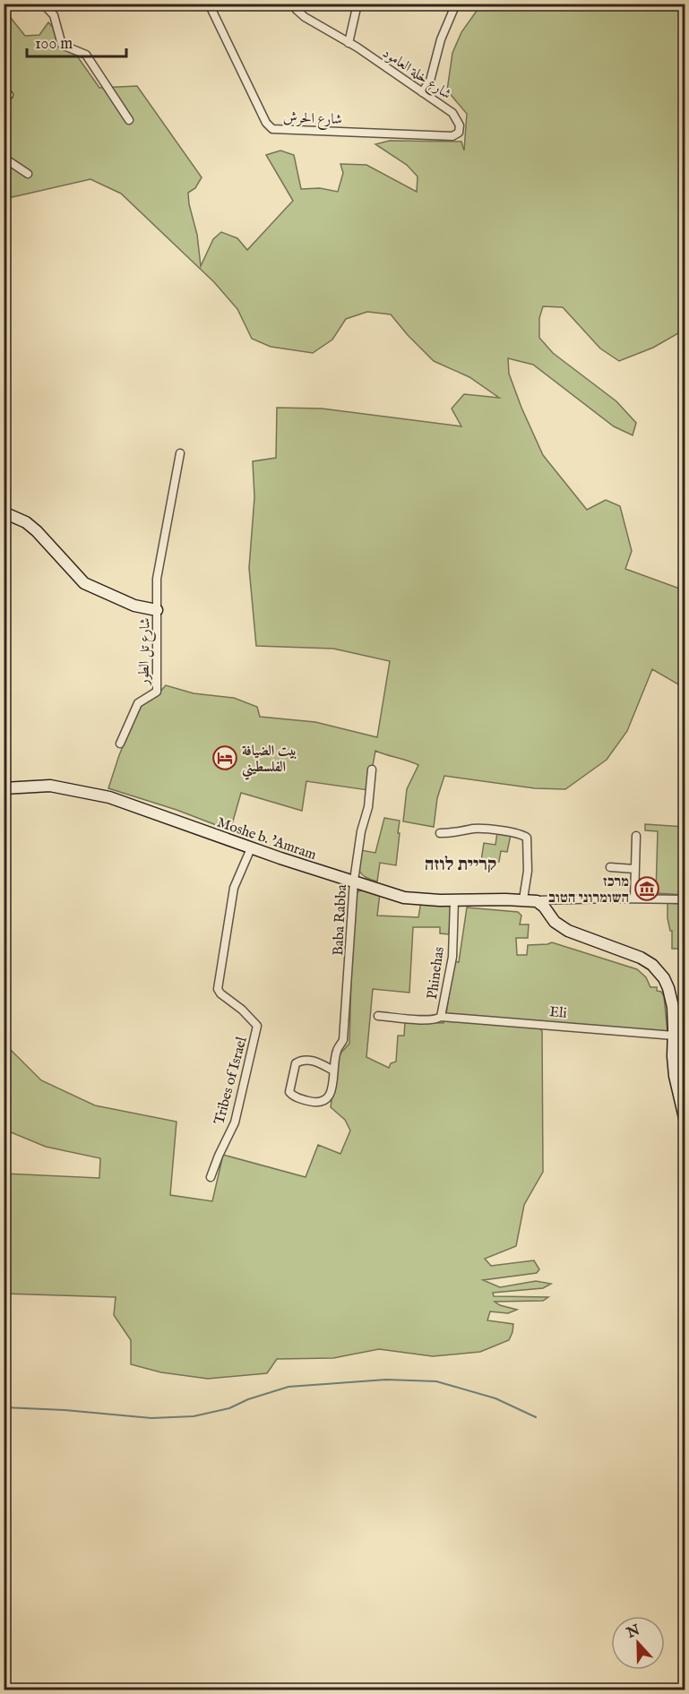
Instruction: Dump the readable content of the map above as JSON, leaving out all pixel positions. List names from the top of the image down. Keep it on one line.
{"streets":{"street":["شارع خلة العامود","شارع الحرش","شارع تل الطور","Moshe b. 'Amram","Baba Rabba","Phinehas","Eli","Tribes of Israel"]},"crossings":[["شارع خلة العامود","شارع الحرش"],["Moshe b. 'Amram","Baba Rabba"],["Moshe b. 'Amram","Phinehas"],["Moshe b. 'Amram","Tribes of Israel"],["Phinehas","Eli"]],"districts":["קריית לוזה"],"places":{"hotel":["بيت الضيافة الفلسطيني"],"museum":["מרכז השומרוני הטוב"]},"scale_bar":"100 m","north":"top"}
